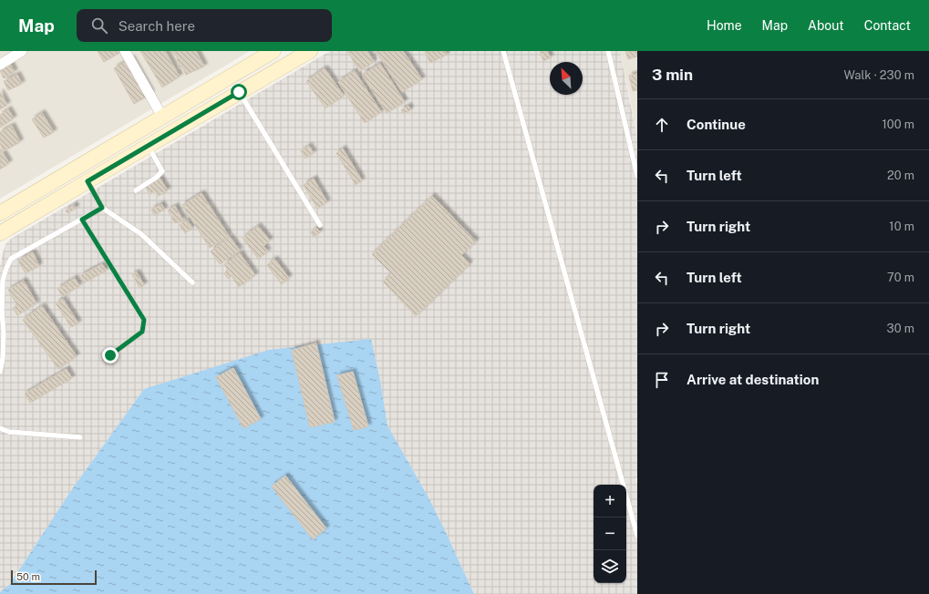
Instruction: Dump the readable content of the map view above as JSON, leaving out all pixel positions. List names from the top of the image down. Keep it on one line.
{"scale_bar":"50 m","north":"top left","page":{"header":"Map","search":"Search here","nav":["Home","Map","About","Contact"],"heading":["3 min","Walk · 230 m"],"list":[["Continue","100 m"],["Turn left","20 m"],["Turn right","10 m"],["Turn left","70 m"],["Turn right","30 m"],"Arrive at destination"],"map_buttons":["+","−"],"scale":"50 m"}}
